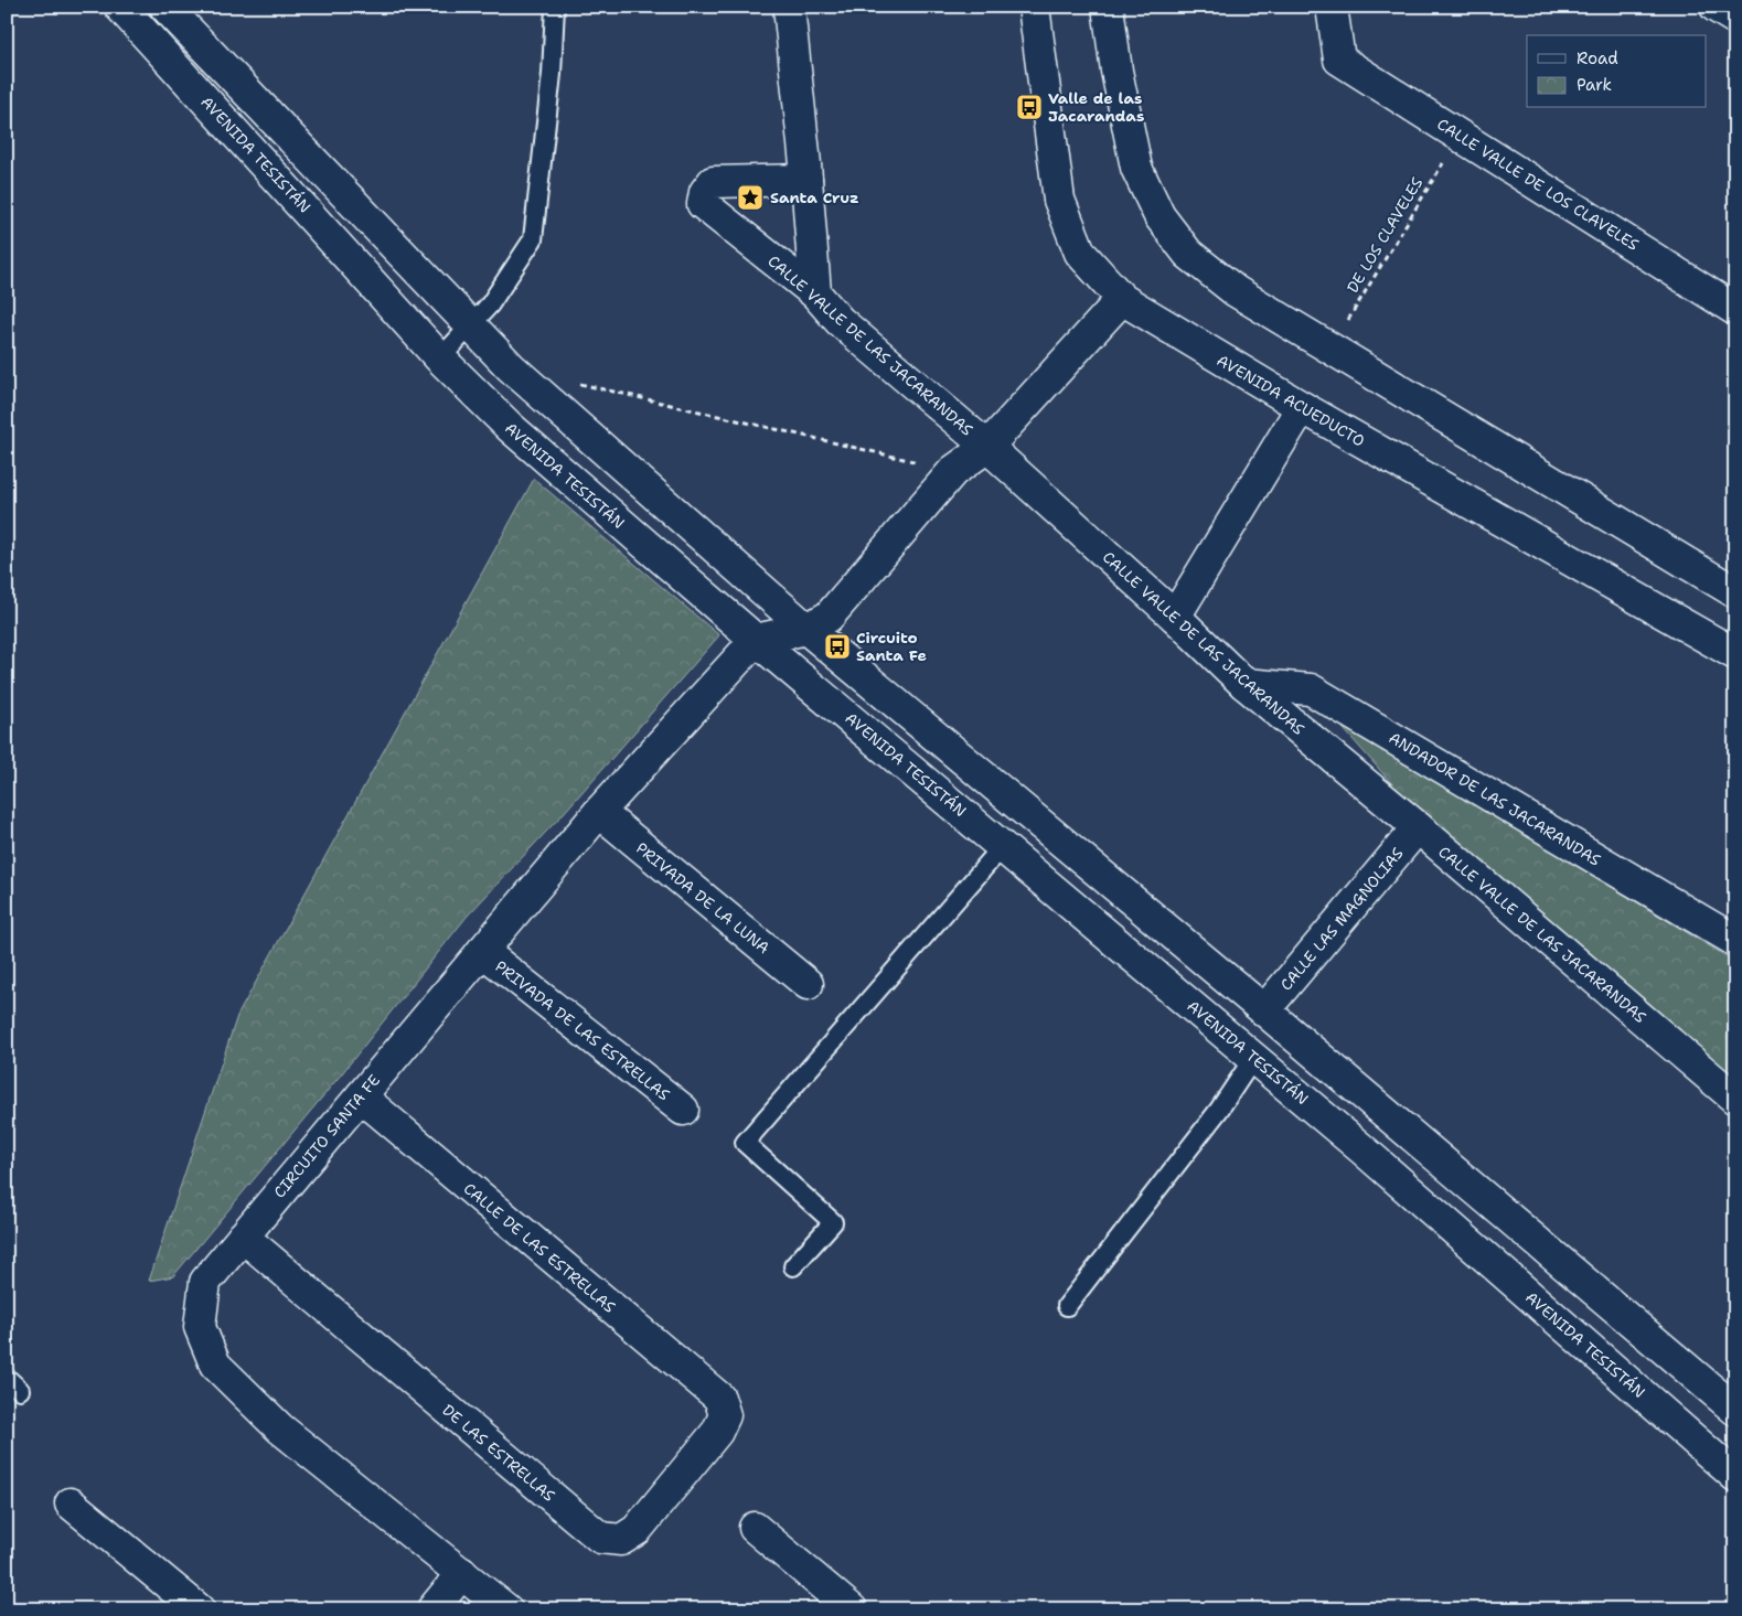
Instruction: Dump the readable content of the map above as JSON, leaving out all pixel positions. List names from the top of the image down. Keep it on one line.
{"streets":{"street":["AVENIDA TESISTÁN","CALLE VALLE DE LOS CLAVELES","CALLE VALLE DE LAS JACARANDAS","AVENIDA ACUEDUCTO","ANDADOR DE LAS JACARANDAS","PRIVADA DE LA LUNA","CALLE LAS MAGNOLIAS","PRIVADA DE LAS ESTRELLAS","CIRCUITO SANTA FE","CALLE DE LAS ESTRELLAS","DE LAS ESTRELLAS"],"path":["DE LOS CLAVELES"]},"crossings":[["AVENIDA TESISTÁN","CIRCUITO SANTA FE"],["CALLE VALLE DE LOS CLAVELES","DE LOS CLAVELES"],["CALLE VALLE DE LAS JACARANDAS","ANDADOR DE LAS JACARANDAS"],["CALLE VALLE DE LAS JACARANDAS","CALLE LAS MAGNOLIAS"],["PRIVADA DE LA LUNA","CIRCUITO SANTA FE"],["PRIVADA DE LAS ESTRELLAS","CIRCUITO SANTA FE"],["CIRCUITO SANTA FE","CALLE DE LAS ESTRELLAS"],["CIRCUITO SANTA FE","DE LAS ESTRELLAS"],["CALLE DE LAS ESTRELLAS","DE LAS ESTRELLAS"]],"places":{"bus stop":["Valle de las Jacarandas","Circuito Santa Fe"],"place":["Santa Cruz"]},"legend":["Road","Park"]}
